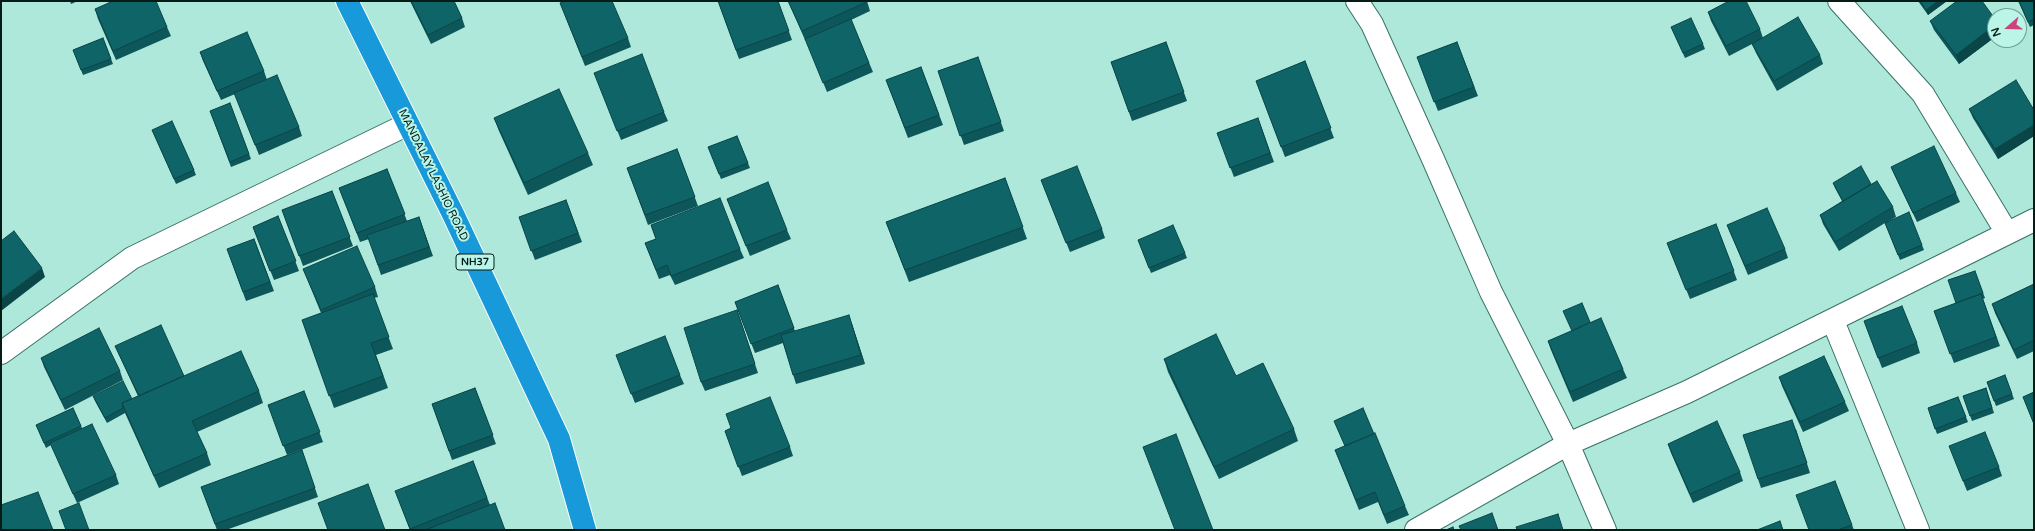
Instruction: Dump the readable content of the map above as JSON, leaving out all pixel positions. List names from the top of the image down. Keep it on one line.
{"streets":{"highway":["MANDALAY LASHIO ROAD","NH37"]},"north":"left"}
